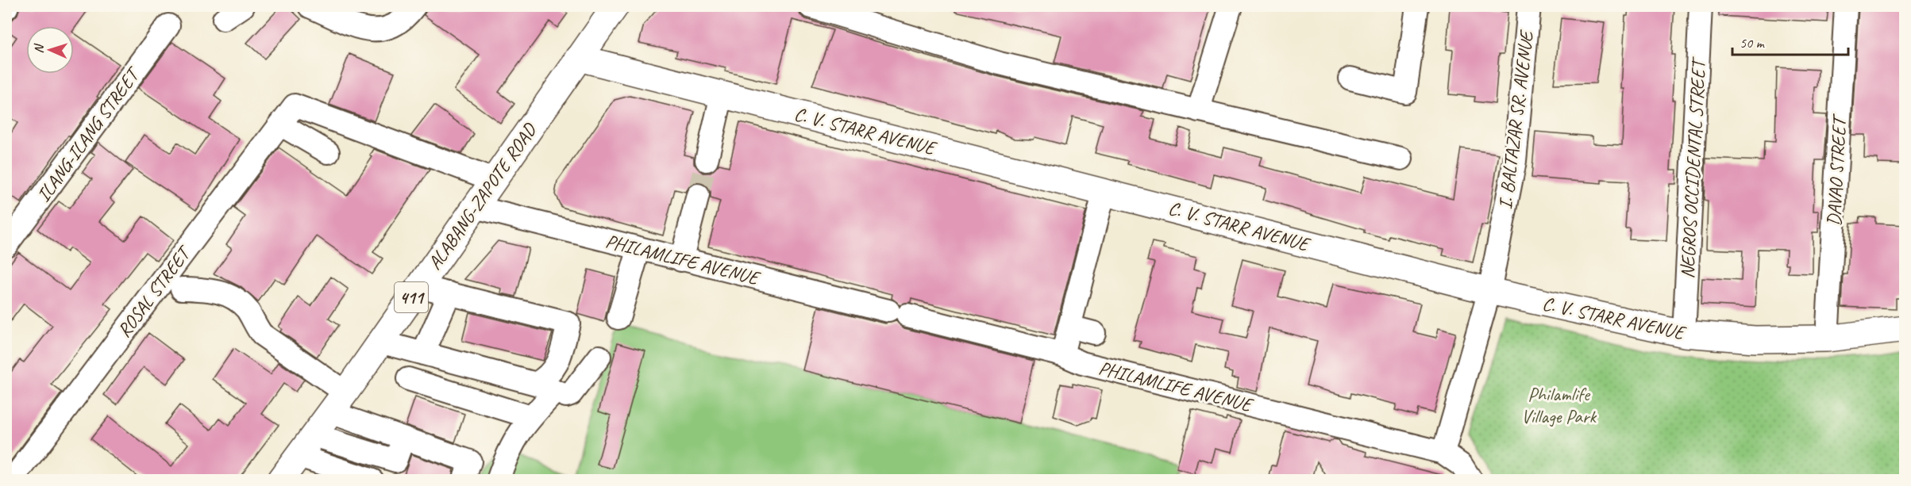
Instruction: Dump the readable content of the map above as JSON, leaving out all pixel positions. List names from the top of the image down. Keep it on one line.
{"streets":{"main road":["C. V. STARR AVENUE","ALABANG-ZAPOTE ROAD","411"],"street":["I. BALTAZAR SR. AVENUE","ILANG-ILANG STREET","NEGROS OCCIDENTAL STREET","DAVAO STREET","PHILAMLIFE AVENUE","ROSAL STREET"]},"crossings":[["I. BALTAZAR SR. AVENUE","C. V. STARR AVENUE"],["I. BALTAZAR SR. AVENUE","PHILAMLIFE AVENUE"],["C. V. STARR AVENUE","NEGROS OCCIDENTAL STREET"],["C. V. STARR AVENUE","DAVAO STREET"],["C. V. STARR AVENUE","ALABANG-ZAPOTE ROAD"],["ALABANG-ZAPOTE ROAD","PHILAMLIFE AVENUE"],["ALABANG-ZAPOTE ROAD","ROSAL STREET"]],"parks":["Philamlife Village Park"],"scale_bar":"50 m","north":"left"}
